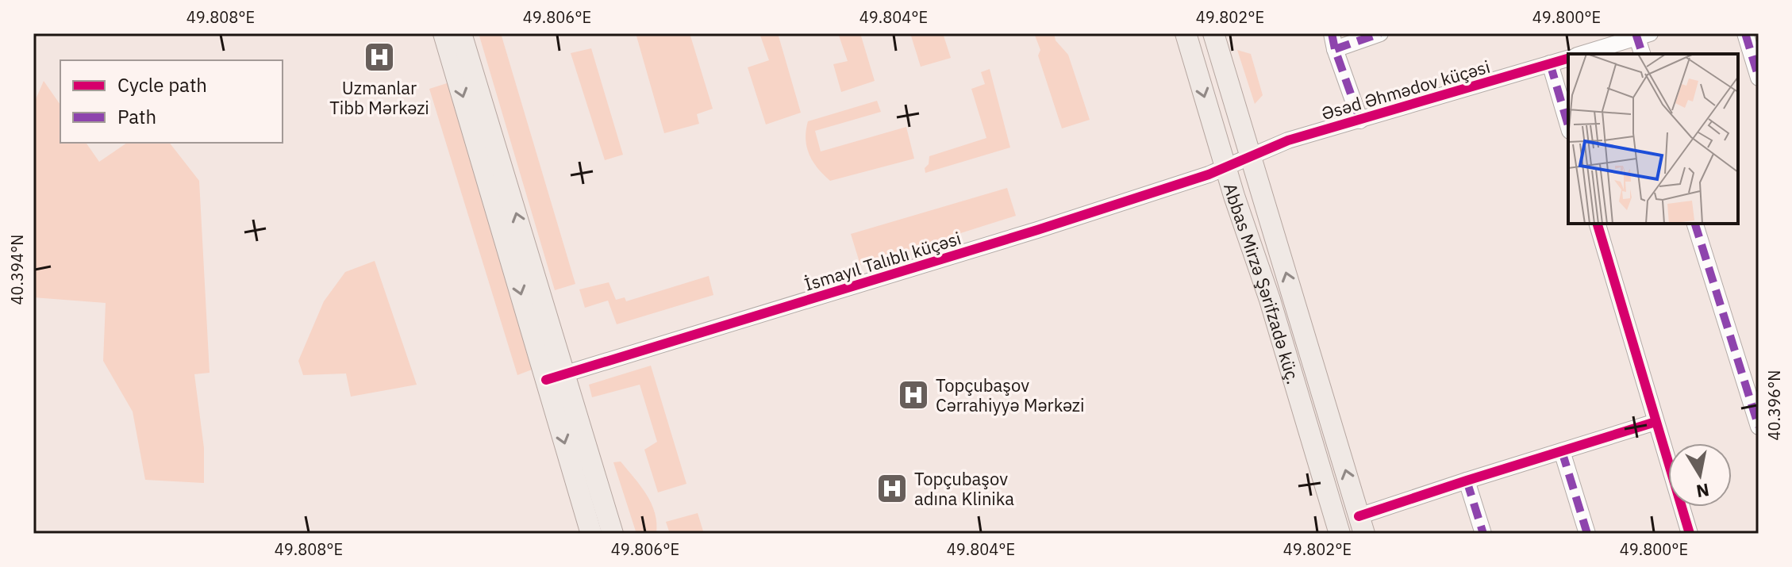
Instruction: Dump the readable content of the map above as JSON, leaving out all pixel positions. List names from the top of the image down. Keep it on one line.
{"streets":{"main road":["Abbas Mirzə Şərifzadə küç."],"street":["Əsəd Əhmədov küçəsi","İsmayıl Talıblı küçəsi"]},"crossings":[["Əsəd Əhmədov küçəsi","İsmayıl Talıblı küçəsi"],["Əsəd Əhmədov küçəsi","Abbas Mirzə Şərifzadə küç."],["İsmayıl Talıblı küçəsi","Abbas Mirzə Şərifzadə küç."]],"places":{"hospital":["Uzmanlar Tibb Mərkəzi","Topçubaşov Cərrahiyyə Mərkəzi","Topçubaşov adına Klinika"]},"legend":["Cycle path","Path"],"north":"bottom","coordinates":["49.808°E","49.806°E","49.804°E","49.802°E","49.800°E","40.394°N","40.396°N"]}
